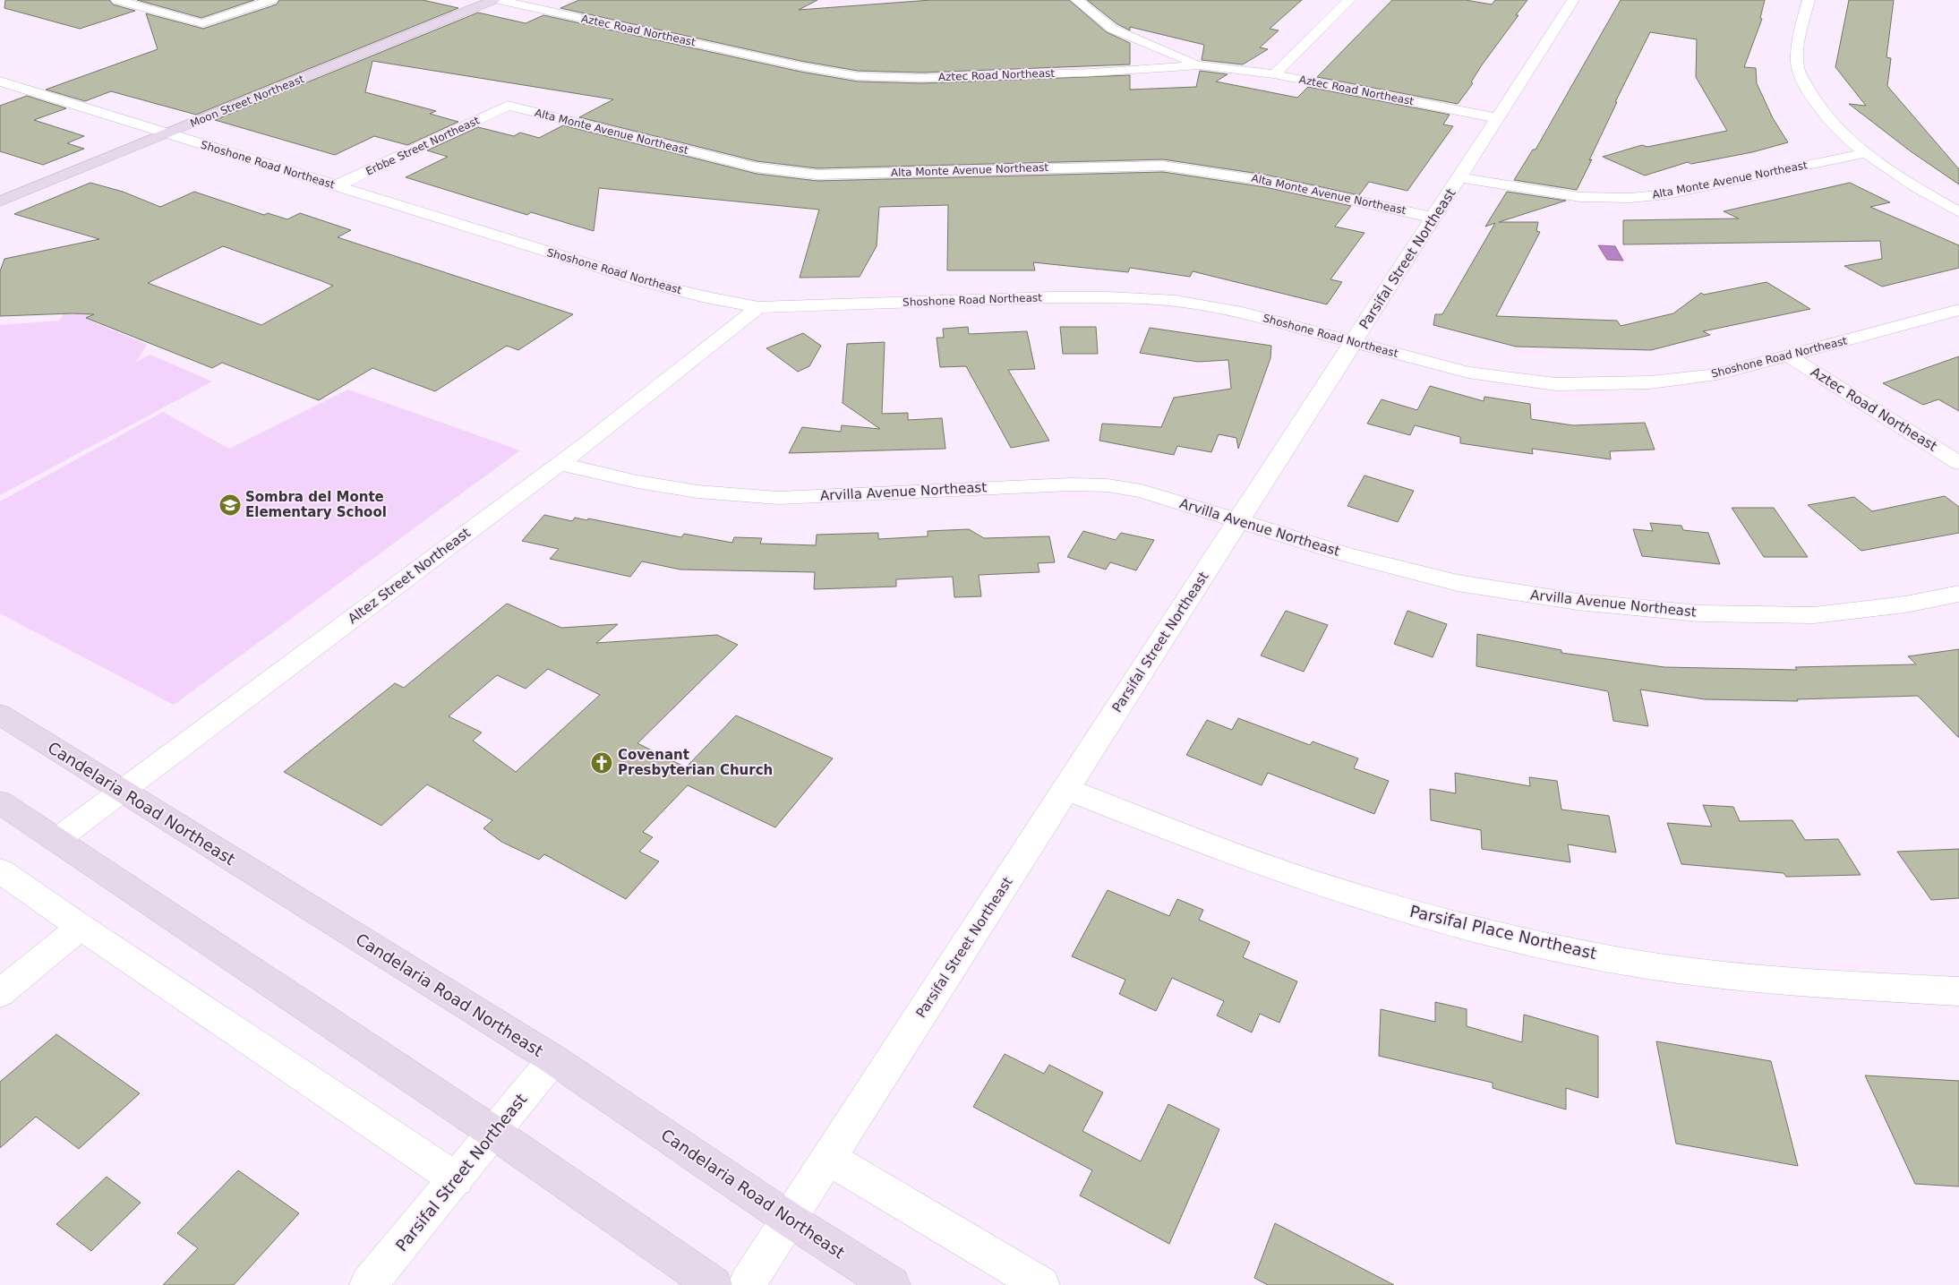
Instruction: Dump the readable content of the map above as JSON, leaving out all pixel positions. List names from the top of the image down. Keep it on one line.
{"streets":{"main road":["Moon Street Northeast","Candelaria Road Northeast"],"street":["Aztec Road Northeast","Alta Monte Avenue Northeast","Erbbe Street Northeast","Shoshone Road Northeast","Parsifal Street Northeast","Arvilla Avenue Northeast","Altez Street Northeast","Parsifal Place Northeast"]},"crossings":[["Aztec Road Northeast","Shoshone Road Northeast"],["Aztec Road Northeast","Parsifal Street Northeast"],["Moon Street Northeast","Shoshone Road Northeast"],["Alta Monte Avenue Northeast","Erbbe Street Northeast"],["Alta Monte Avenue Northeast","Parsifal Street Northeast"],["Erbbe Street Northeast","Shoshone Road Northeast"],["Shoshone Road Northeast","Parsifal Street Northeast"],["Shoshone Road Northeast","Altez Street Northeast"],["Parsifal Street Northeast","Arvilla Avenue Northeast"],["Parsifal Street Northeast","Candelaria Road Northeast"],["Parsifal Street Northeast","Parsifal Place Northeast"],["Arvilla Avenue Northeast","Altez Street Northeast"],["Altez Street Northeast","Candelaria Road Northeast"]],"places":{"school or university":["Sombra del Monte Elementary School"],"church":["Covenant Presbyterian Church"]}}
